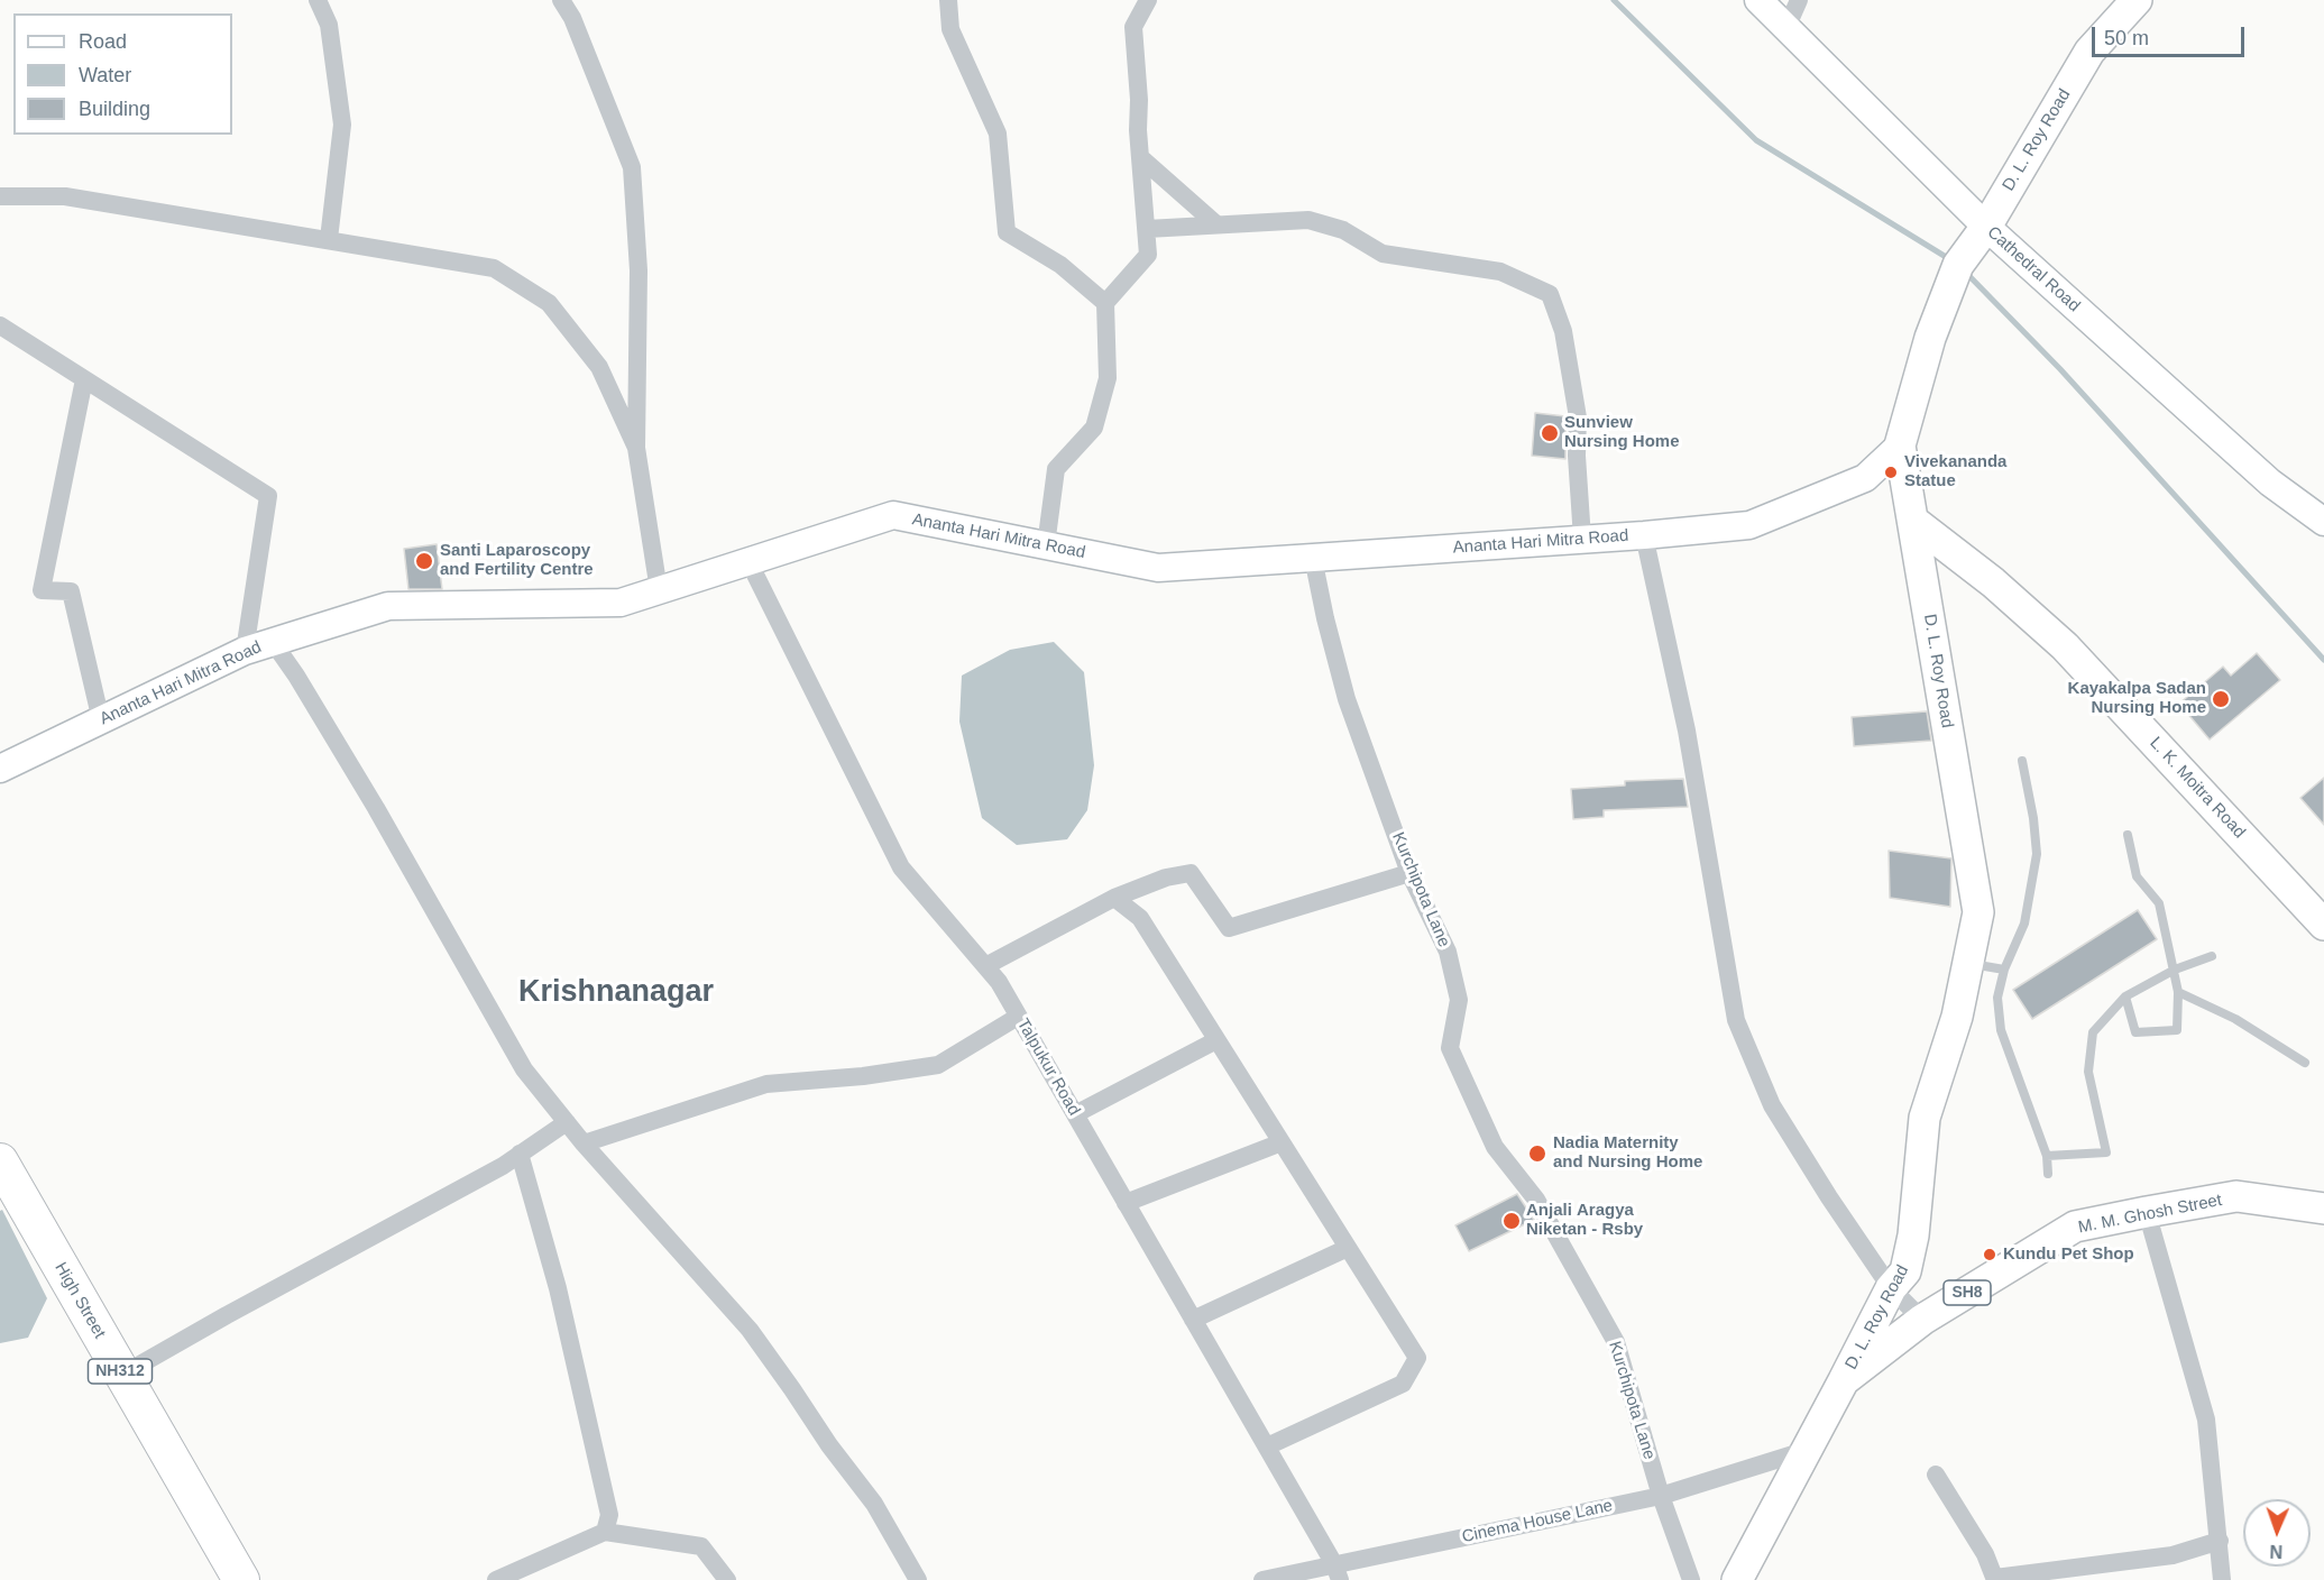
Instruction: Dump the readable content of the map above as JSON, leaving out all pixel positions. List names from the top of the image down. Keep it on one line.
{"streets":{"highway":["High Street","NH312"],"main road":["D. L. Roy Road","Cathedral Road","Ananta Hari Mitra Road","L. K. Moitra Road","M. M. Ghosh Street","SH8"],"street":["Kurchipota Lane","Talpukur Road","Cinema House Lane"]},"crossings":[["D. L. Roy Road","Cathedral Road"],["D. L. Roy Road","Ananta Hari Mitra Road"],["D. L. Roy Road","L. K. Moitra Road"],["D. L. Roy Road","M. M. Ghosh Street"],["Ananta Hari Mitra Road","Kurchipota Lane"],["Ananta Hari Mitra Road","Talpukur Road"],["Kurchipota Lane","Cinema House Lane"],["Talpukur Road","Cinema House Lane"],["M. M. Ghosh Street","Cinema House Lane"]],"districts":["Krishnanagar"],"places":["Sunview Nursing Home","Vivekananda Statue","Santi Laparoscopy and Fertility Centre","Kayakalpa Sadan Nursing Home","Nadia Maternity and Nursing Home","Anjali Aragya Niketan - Rsby","Kundu Pet Shop"],"legend":["Road","Water","Building"],"scale_bar":"50 m","north":"bottom"}
